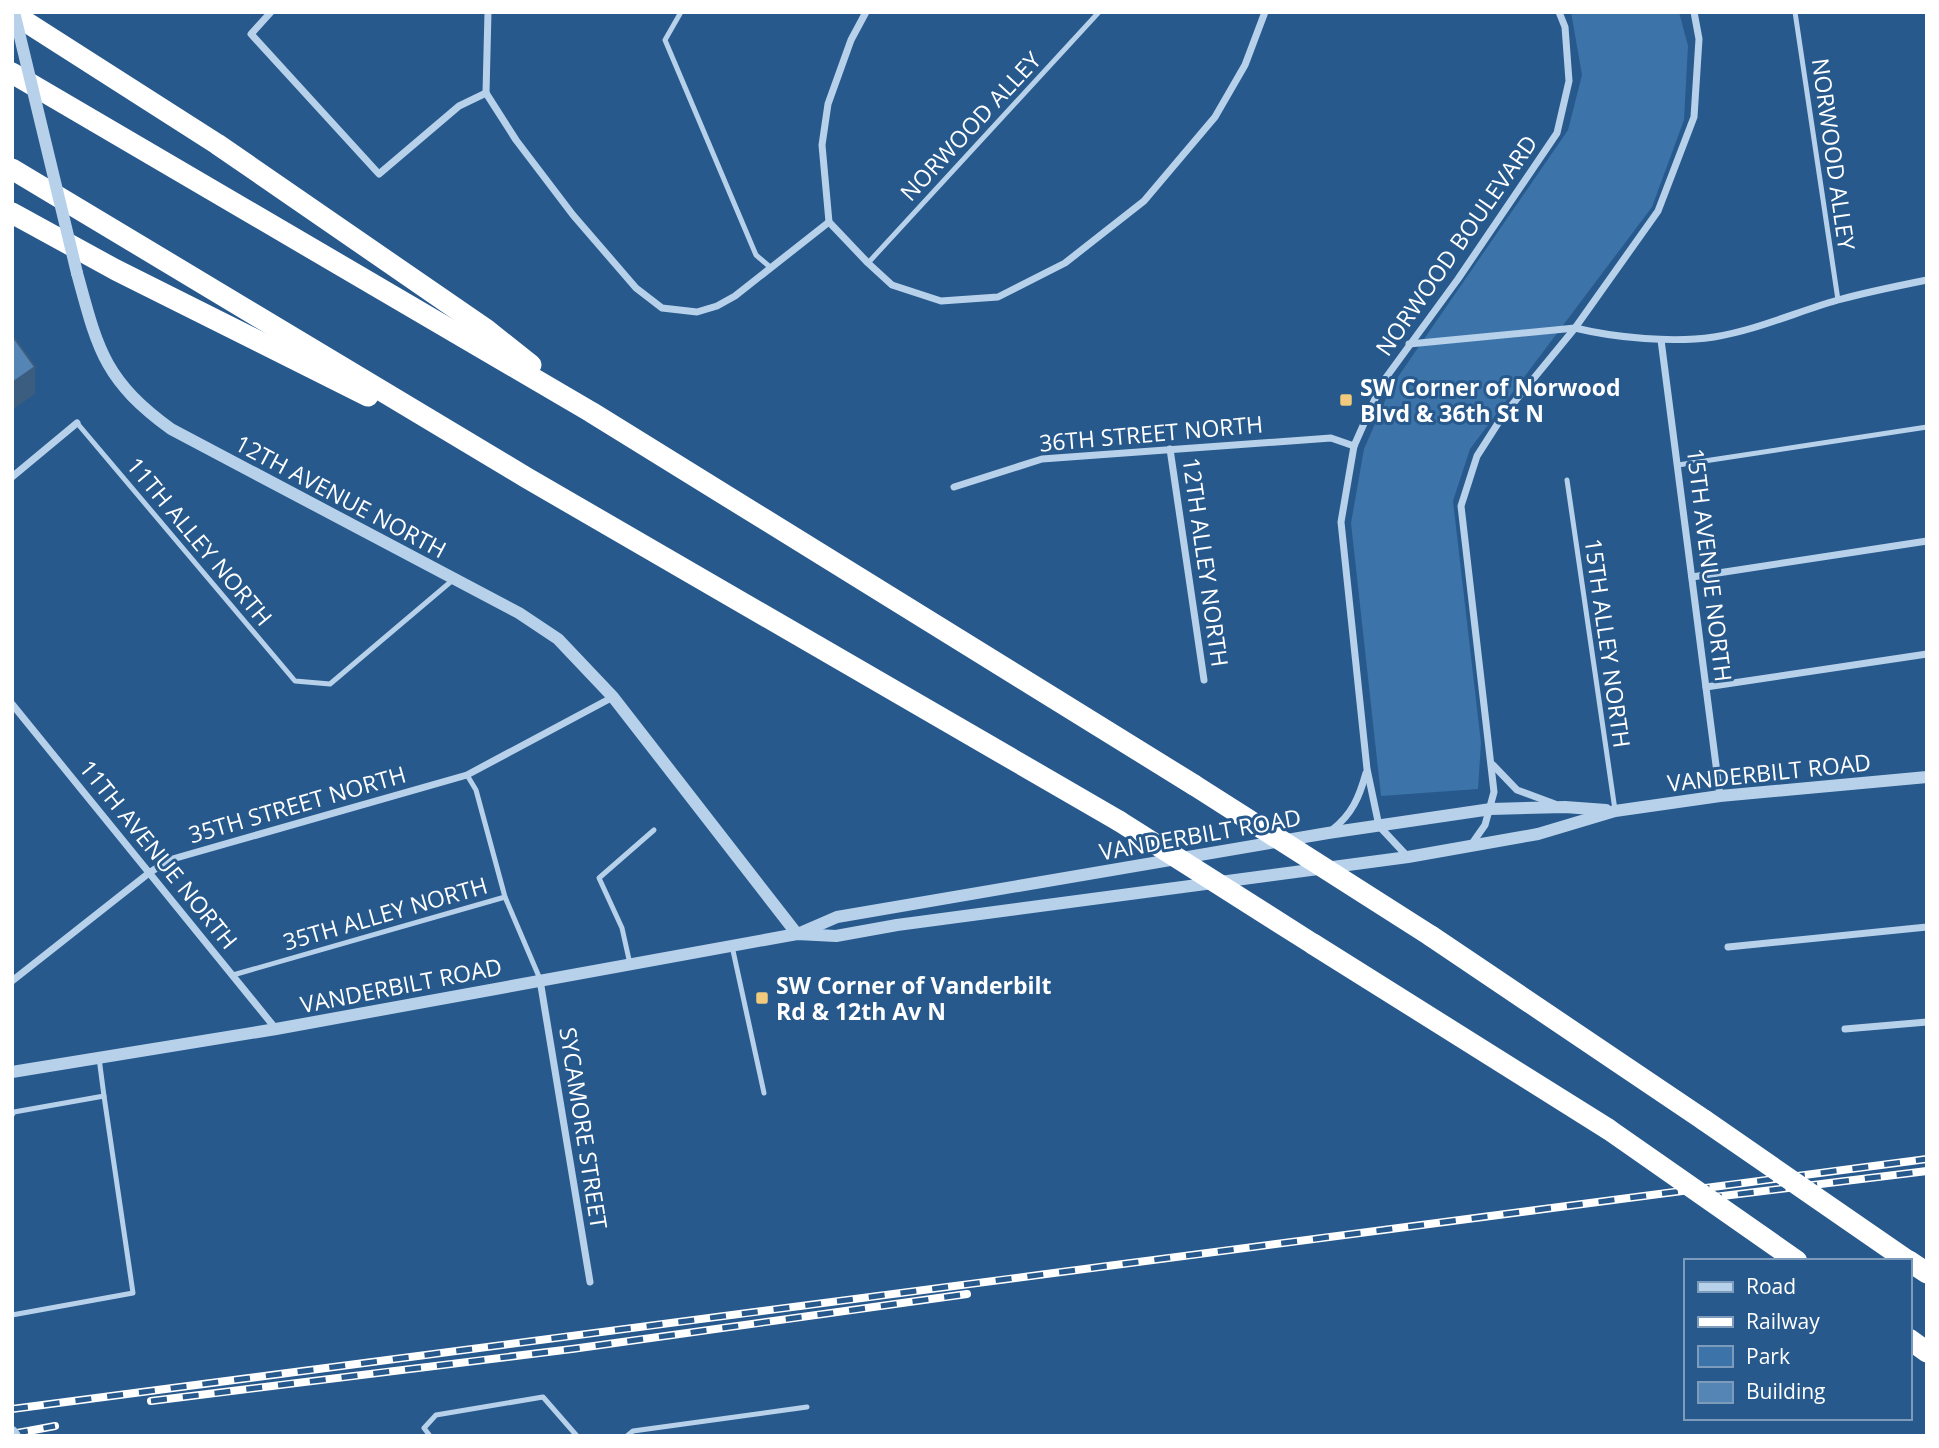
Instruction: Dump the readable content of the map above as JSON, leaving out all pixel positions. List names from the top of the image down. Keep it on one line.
{"streets":{"street":["NORWOOD BOULEVARD","36TH STREET NORTH","12TH AVENUE NORTH","12TH ALLEY NORTH","15TH AVENUE NORTH","VANDERBILT ROAD","35TH STREET NORTH","11TH AVENUE NORTH","SYCAMORE STREET"],"lane":["NORWOOD ALLEY","11TH ALLEY NORTH","15TH ALLEY NORTH","35TH ALLEY NORTH"]},"crossings":[["NORWOOD BOULEVARD","36TH STREET NORTH"],["NORWOOD BOULEVARD","VANDERBILT ROAD"],["36TH STREET NORTH","12TH ALLEY NORTH"],["12TH AVENUE NORTH","11TH ALLEY NORTH"],["12TH AVENUE NORTH","VANDERBILT ROAD"],["12TH AVENUE NORTH","35TH STREET NORTH"],["15TH AVENUE NORTH","VANDERBILT ROAD"],["15TH ALLEY NORTH","VANDERBILT ROAD"],["VANDERBILT ROAD","11TH AVENUE NORTH"],["VANDERBILT ROAD","SYCAMORE STREET"],["35TH STREET NORTH","11TH AVENUE NORTH"],["11TH AVENUE NORTH","35TH ALLEY NORTH"]],"places":{"transit":["SW Corner of Norwood Blvd & 36th St N","SW Corner of Vanderbilt Rd & 12th Av N"]},"legend":["Road","Railway","Park","Building"]}
